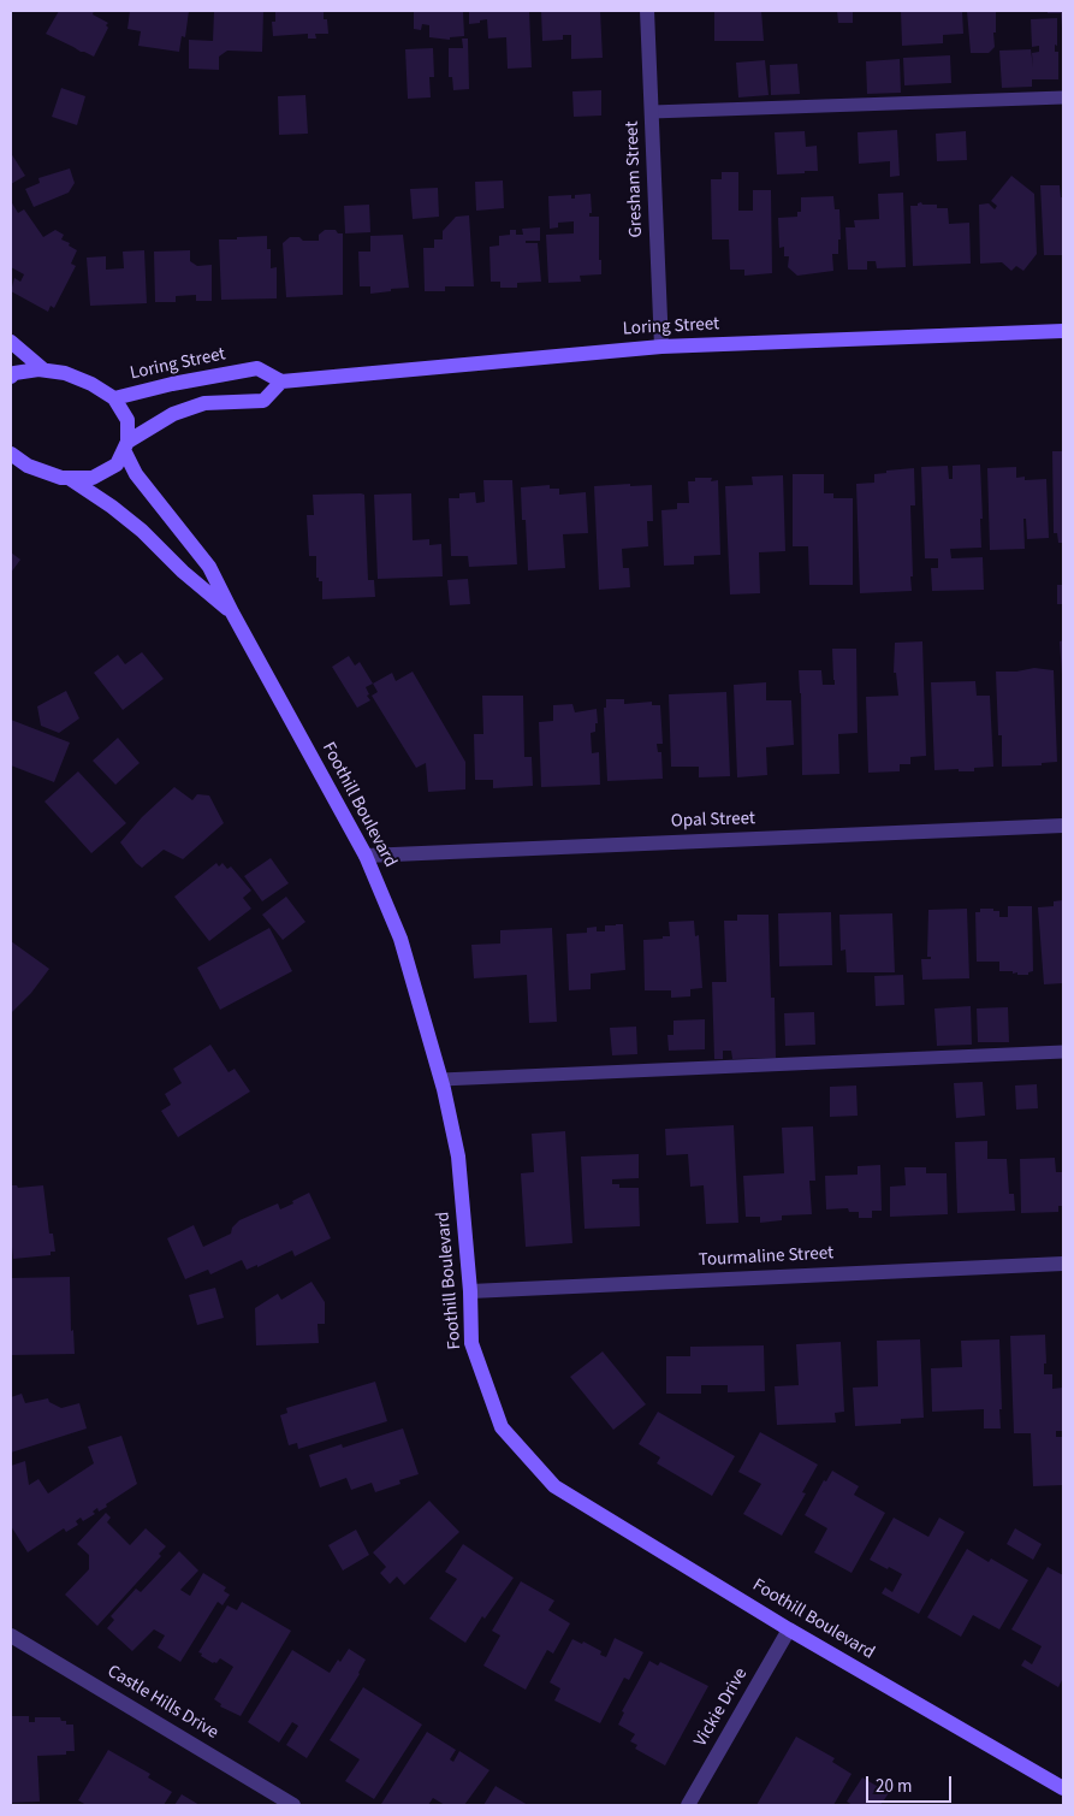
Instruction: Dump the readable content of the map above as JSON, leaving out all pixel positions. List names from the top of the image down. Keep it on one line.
{"streets":{"main road":["Loring Street","Foothill Boulevard"],"street":["Gresham Street","Opal Street","Tourmaline Street","Castle Hills Drive","Vickie Drive"]},"crossings":[["Gresham Street","Loring Street"],["Loring Street","Foothill Boulevard"],["Foothill Boulevard","Opal Street"],["Foothill Boulevard","Tourmaline Street"],["Foothill Boulevard","Vickie Drive"]],"scale_bar":"20 m"}
